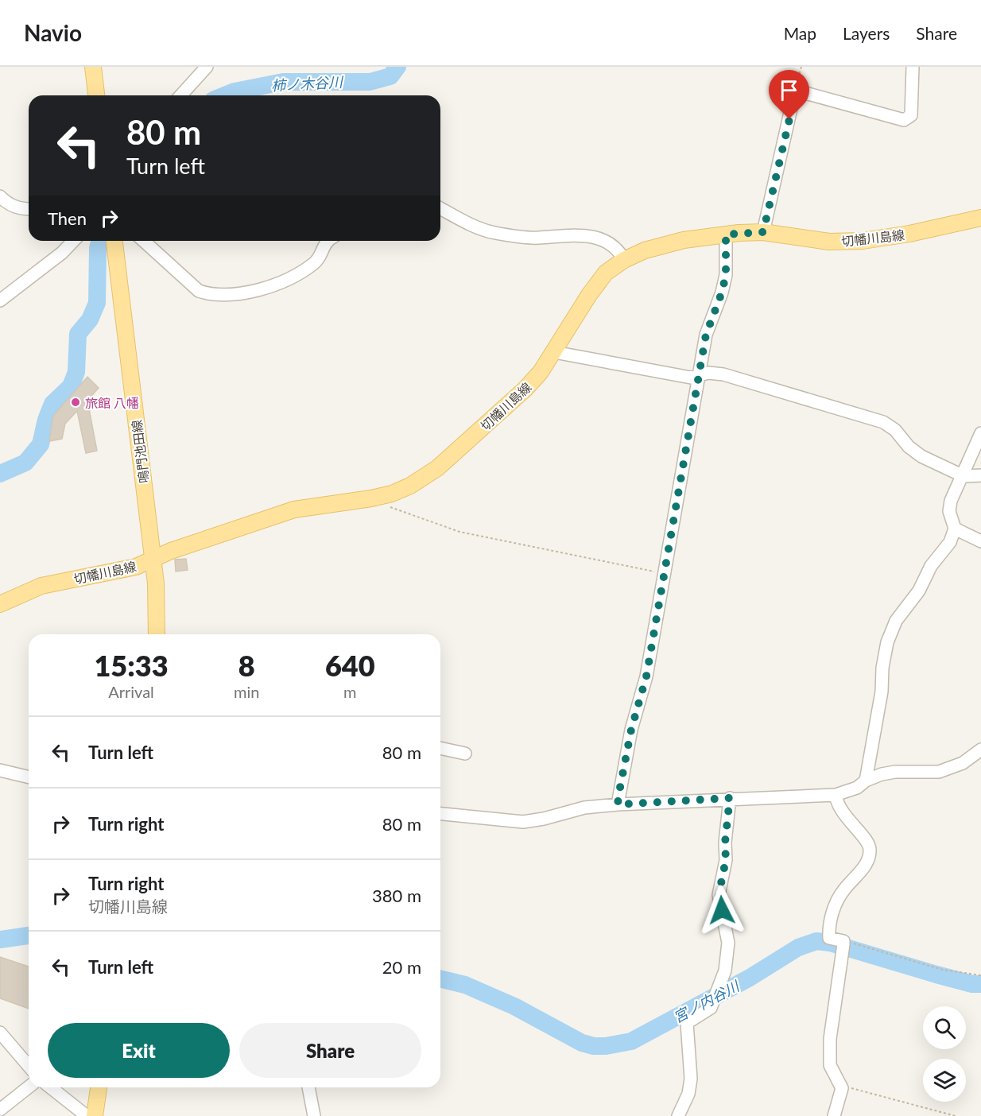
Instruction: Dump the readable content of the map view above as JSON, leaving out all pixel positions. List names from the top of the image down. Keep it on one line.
{"streets":{"main road":["切幡川島線","鳴門池田線"]},"crossings":[["切幡川島線","鳴門池田線"]],"water":["柿ノ木谷川","宮ノ内谷川"],"places":["旅館 八幡"],"page":{"header":"Navio","nav":["Map","Layers","Share"],"turn":["80 m","Turn left"],"then":"Then","eta":["15:33","Arrival","8","min","640","m"],"list":[{"name":"Turn left","value":"80 m"},{"name":"Turn right","value":"80 m"},{"name":"Turn right","note":"切幡川島線","value":"380 m"},{"name":"Turn left","value":"20 m"}],"buttons":["Exit","Share"]}}
